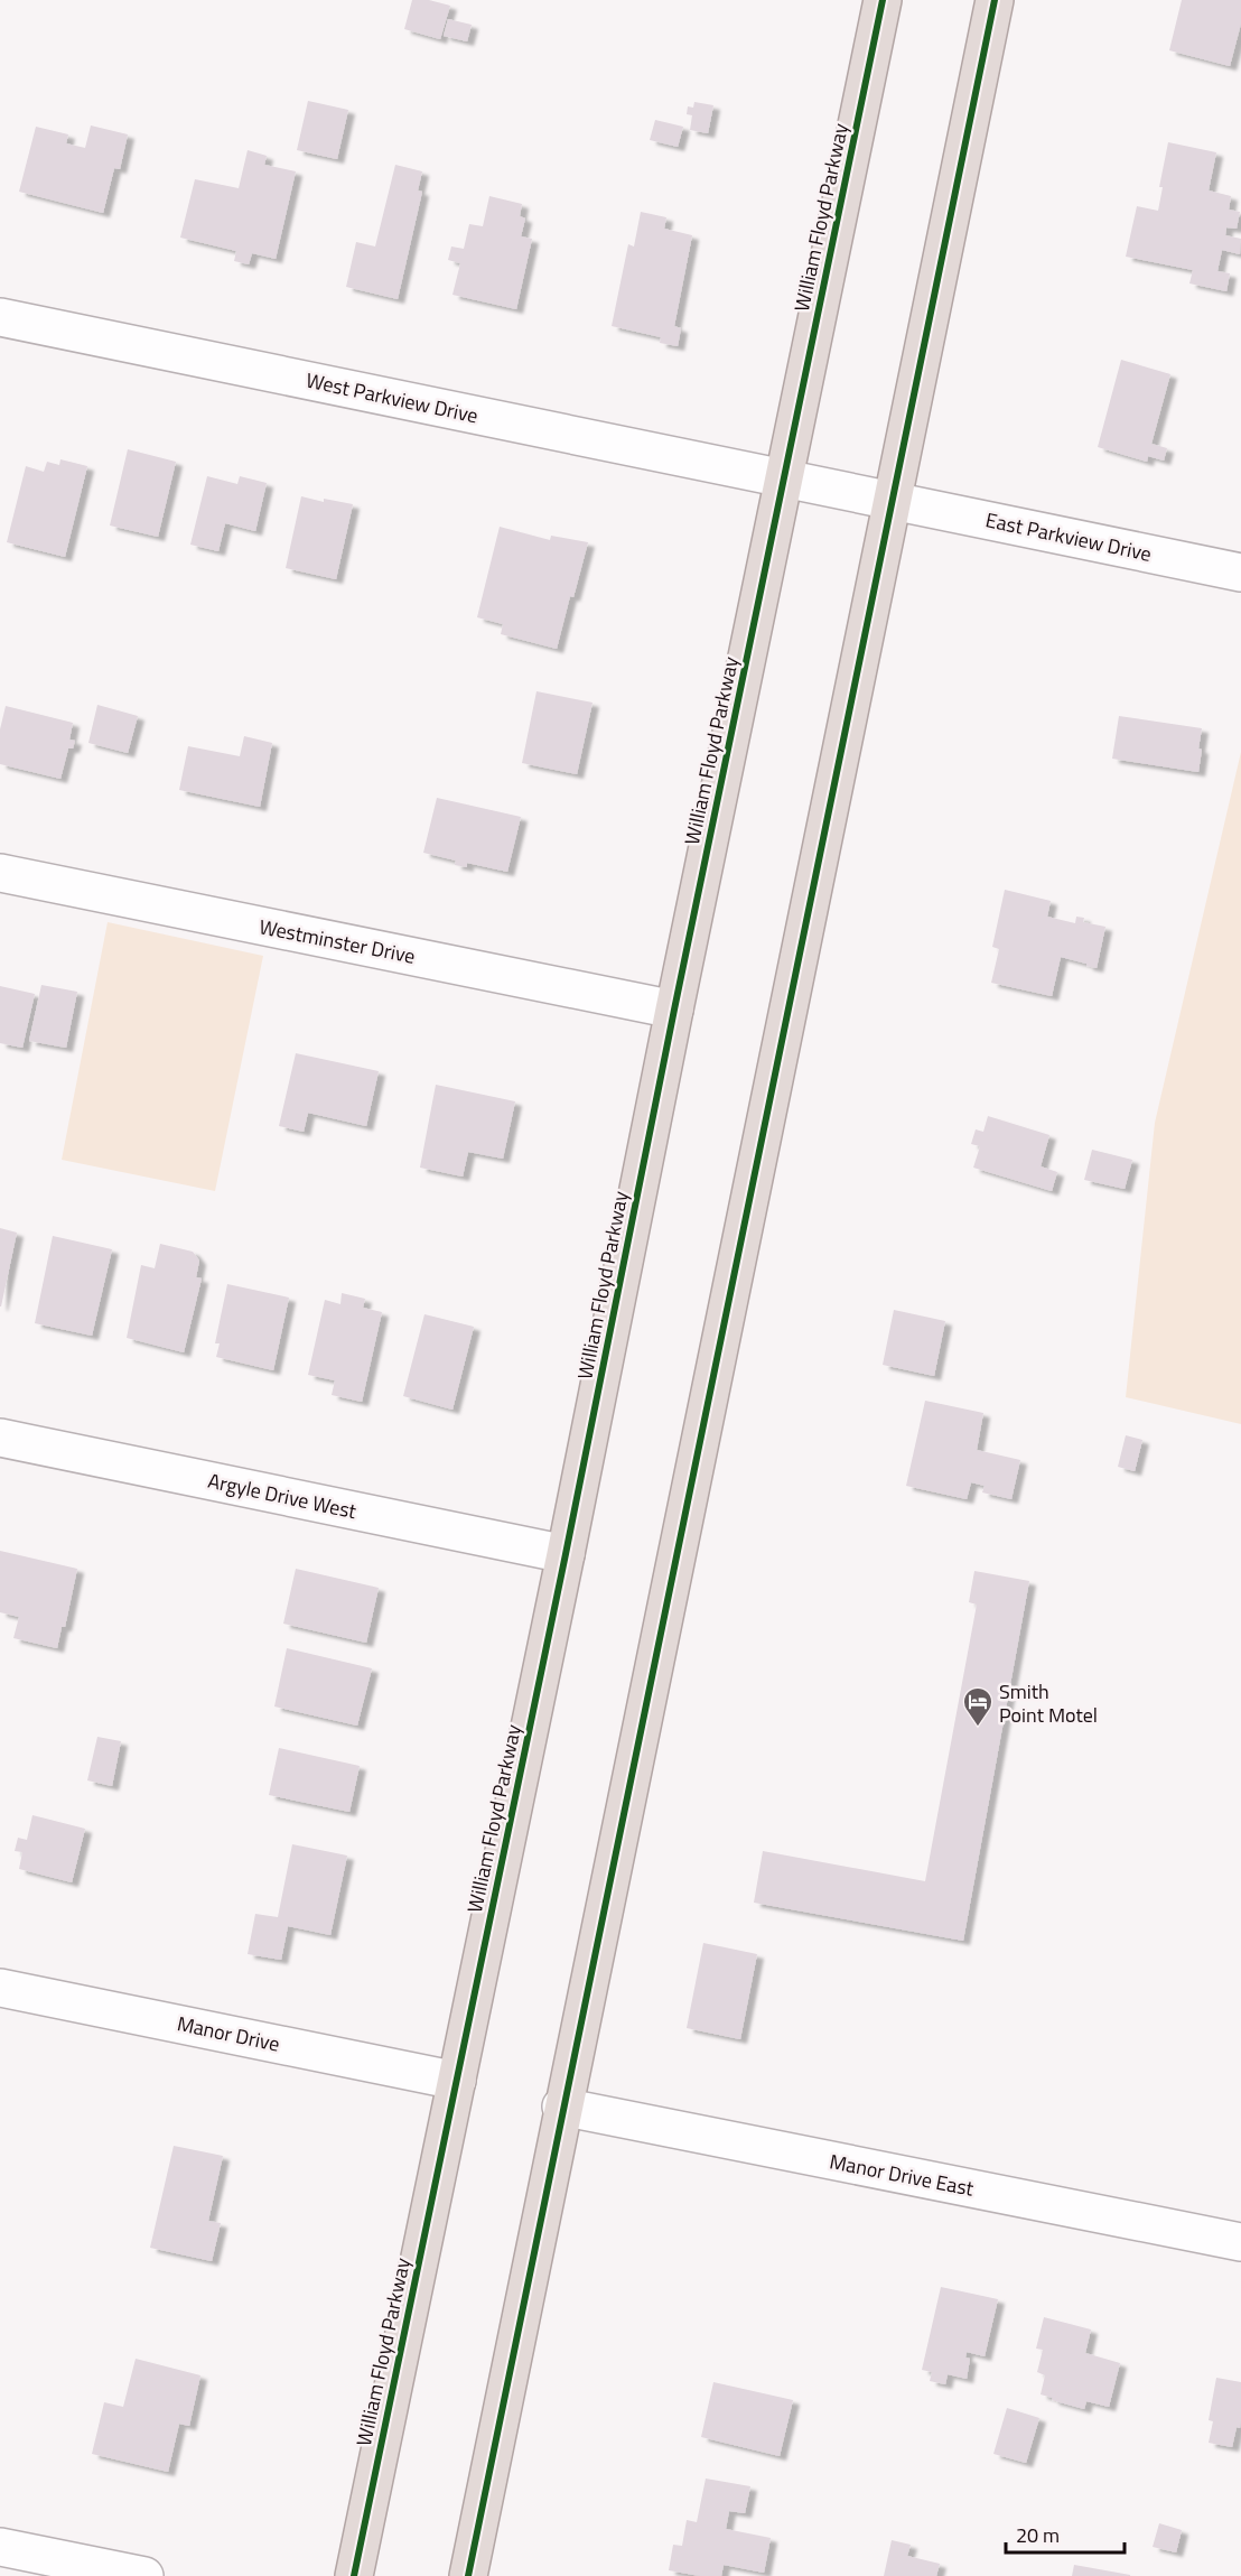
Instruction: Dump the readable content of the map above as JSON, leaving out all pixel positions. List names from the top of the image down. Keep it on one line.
{"streets":{"highway":["William Floyd Parkway"],"street":["West Parkview Drive","East Parkview Drive","Westminster Drive","Argyle Drive West","Manor Drive","Manor Drive East"]},"crossings":[["William Floyd Parkway","West Parkview Drive"],["William Floyd Parkway","Westminster Drive"],["William Floyd Parkway","Argyle Drive West"],["William Floyd Parkway","Manor Drive"],["West Parkview Drive","East Parkview Drive"]],"places":{"hotel":["Smith Point Motel"]},"scale_bar":"20 m"}
